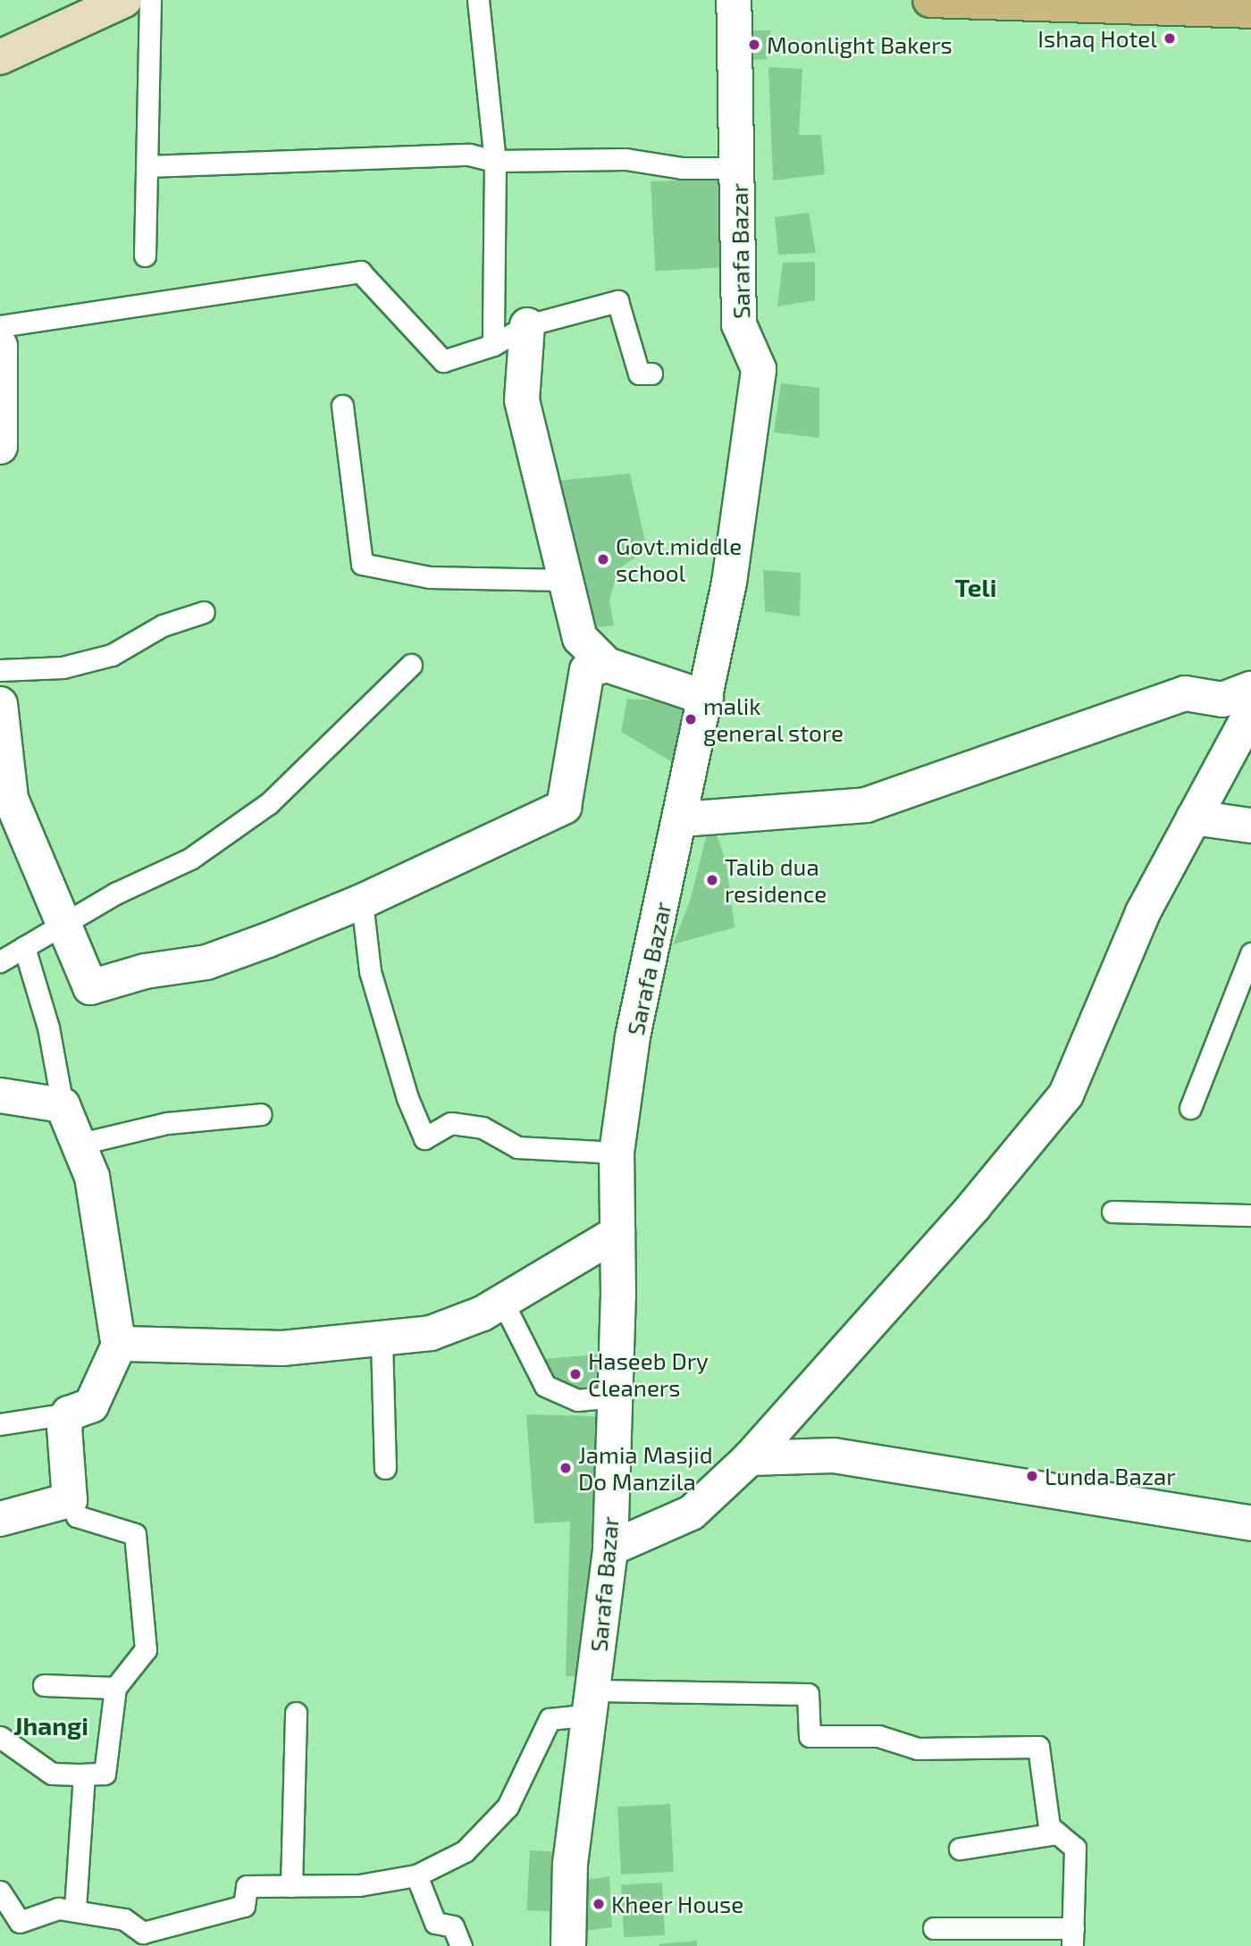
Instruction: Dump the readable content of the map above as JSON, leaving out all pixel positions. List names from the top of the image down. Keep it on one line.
{"streets":{"street":["Sarafa Bazar"]},"districts":["Teli","Jhangi"],"places":["Ishaq Hotel","Moonlight Bakers","Govt.middle school","malik general store","Talib dua residence","Haseeb Dry Cleaners","Jamia Masjid Do Manzila","Lunda Bazar","Kheer House"]}
